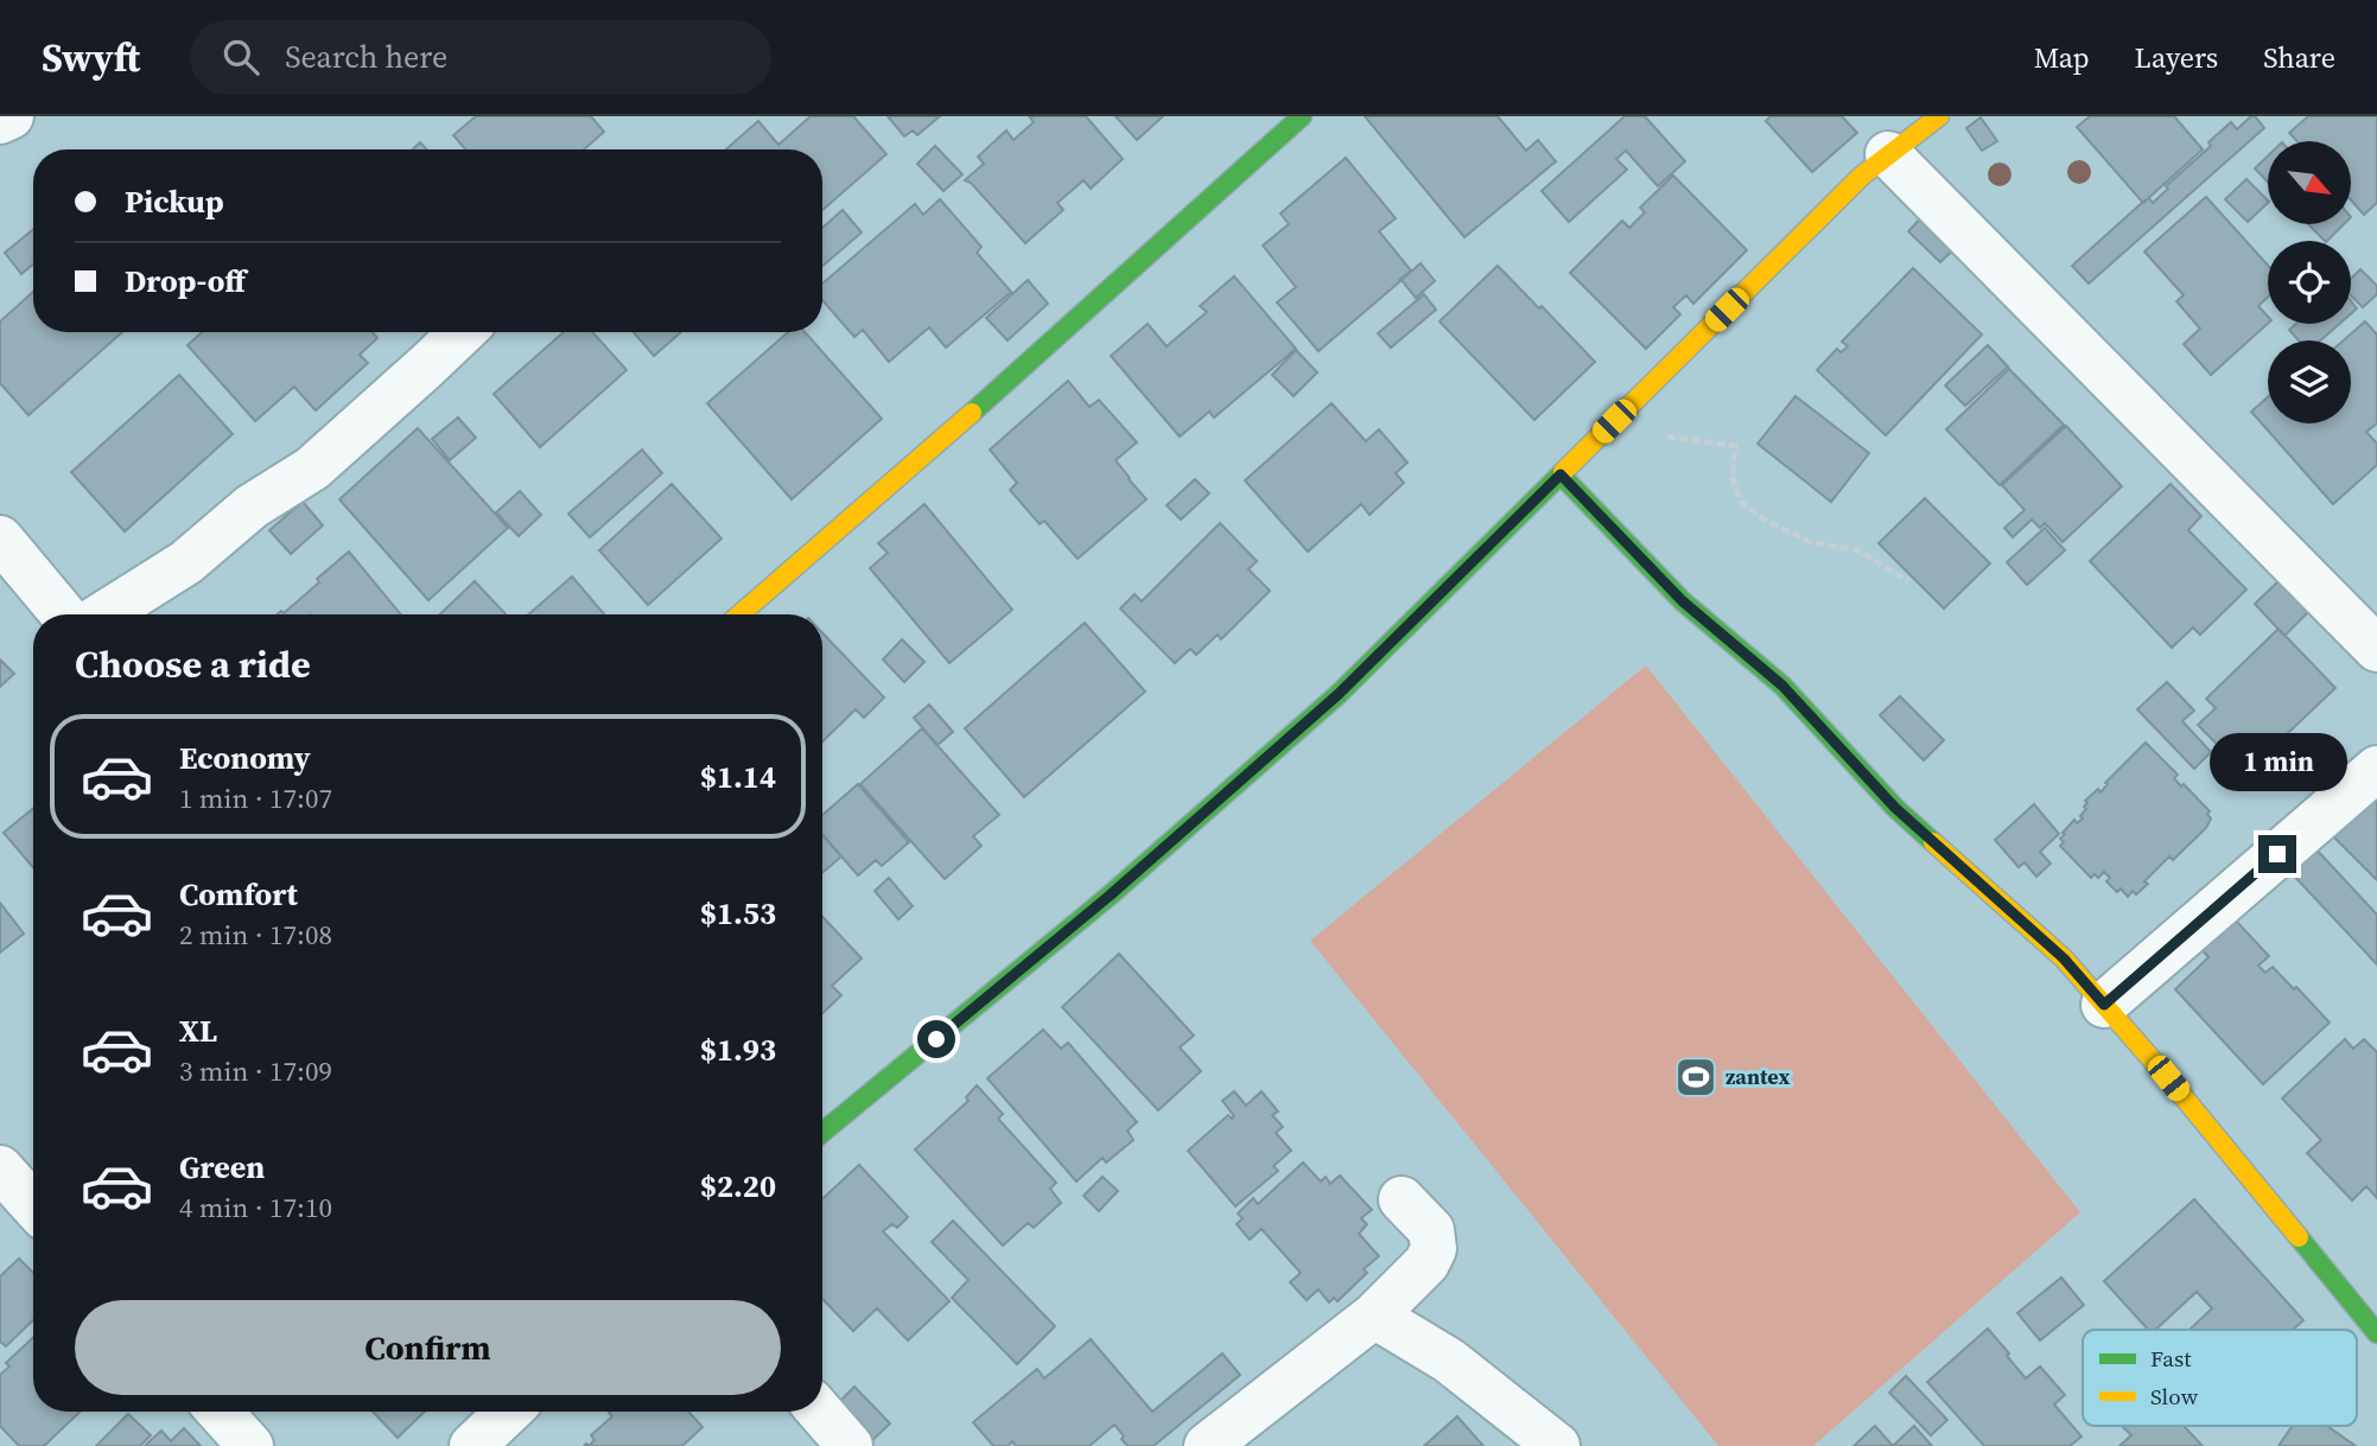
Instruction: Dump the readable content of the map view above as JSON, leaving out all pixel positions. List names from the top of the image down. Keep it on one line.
{"places":{"sports":["zantex"]},"legend":["Fast","Slow"],"north":"bottom right","page":{"header":"Swyft","search":"Search here","nav":["Map","Layers","Share"],"banner":["Pickup","Drop-off"],"heading":"Choose a ride","list":[{"name":"Economy","note":"1 min · 17:07","value":"$1.14"},{"name":"Comfort","note":"2 min · 17:08","value":"$1.53"},{"name":"XL","note":"3 min · 17:09","value":"$1.93"},{"name":"Green","note":"4 min · 17:10","value":"$2.20"}],"bubble":"1 min","buttons":"Confirm"}}
